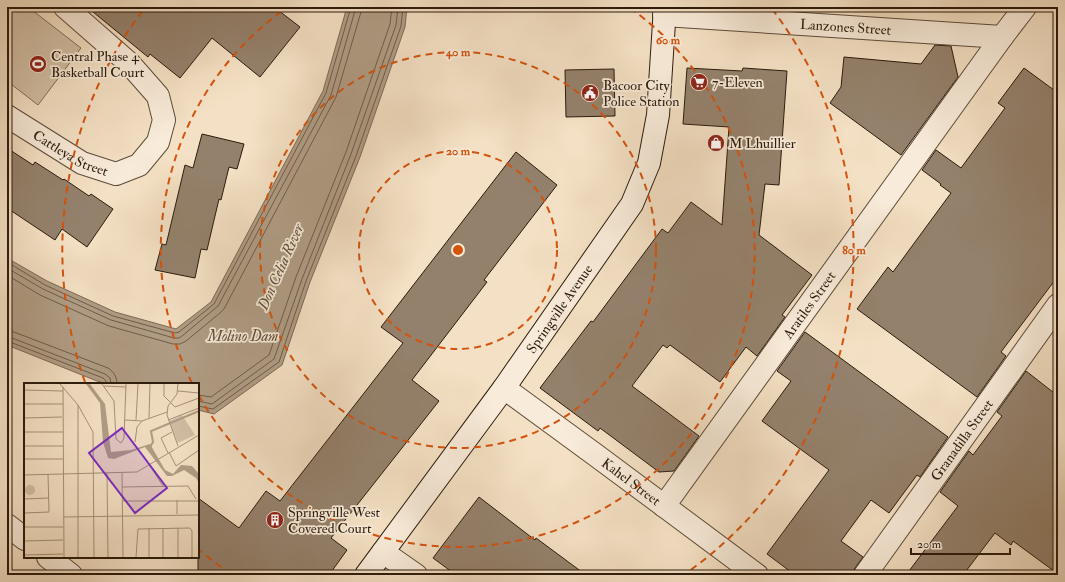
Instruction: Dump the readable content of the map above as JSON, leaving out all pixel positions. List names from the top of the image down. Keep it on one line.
{"streets":{"street":["Lanzones Street","Cattleya Street","Aratiles Street","Springville Avenue","Granadilla Street","Kahel Street"]},"crossings":[["Lanzones Street","Aratiles Street"],["Lanzones Street","Springville Avenue"],["Aratiles Street","Kahel Street"],["Springville Avenue","Kahel Street"]],"water":["Don Celia River","Molino Dam"],"places":{"sports":["Central Phase 4 Basketball Court"],"supermarket":["7-Eleven"],"public building":["Bacoor City Police Station"],"shop":["M Lhuillier"],"building":["Springville West Covered Court"]},"scale_bar":"20 m","rings":["60 m","40 m","20 m","80 m"]}
